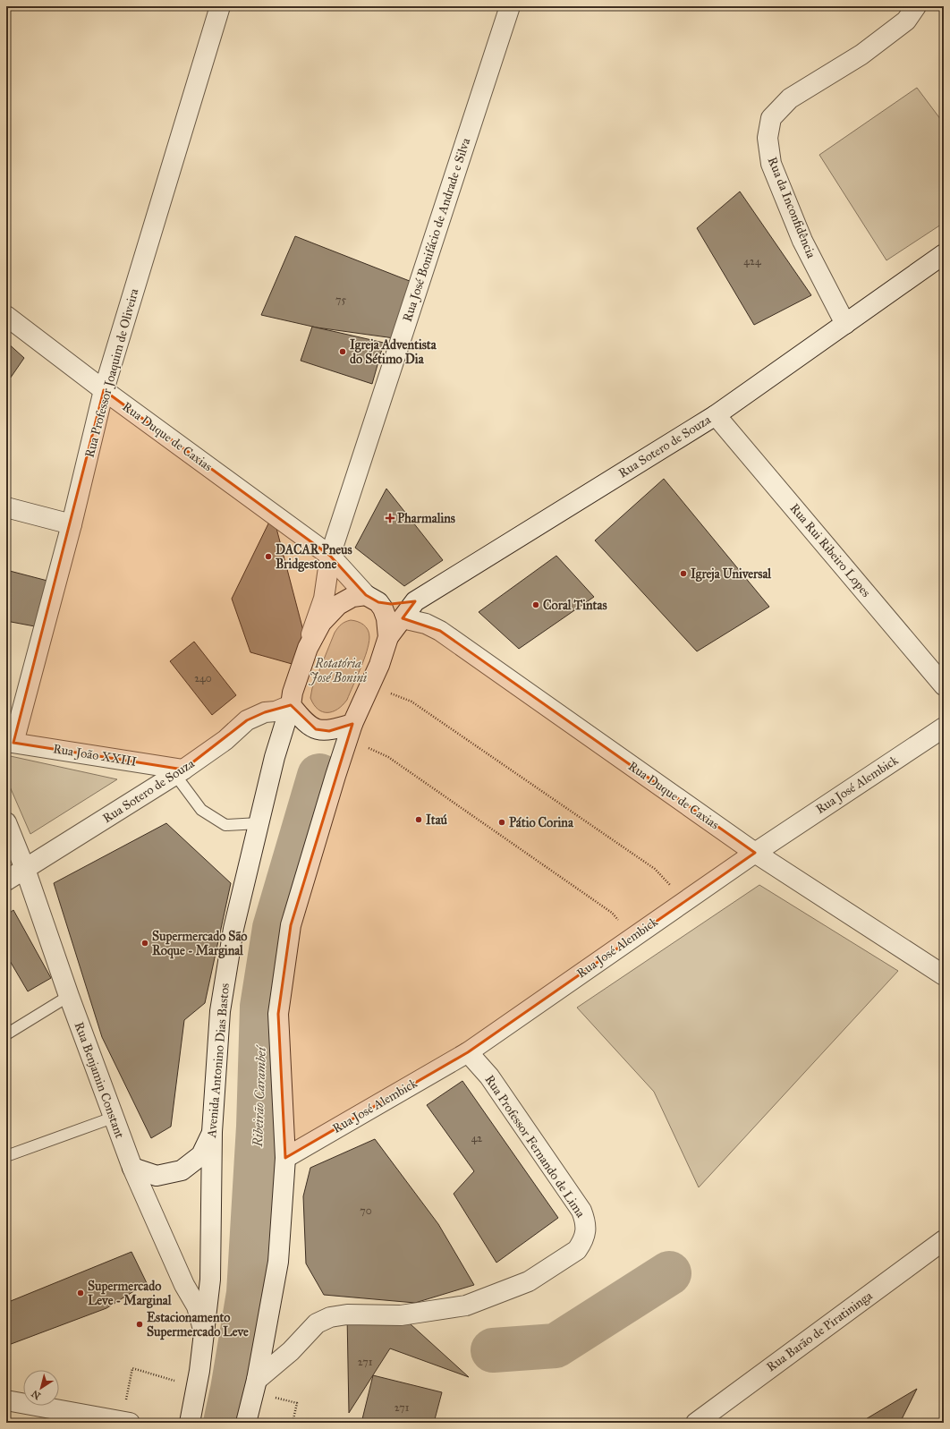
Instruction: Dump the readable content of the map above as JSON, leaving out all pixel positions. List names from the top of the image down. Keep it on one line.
{"streets":{"street":["Rua da Inconfidência","Rua José Bonifácio de Andrade e Silva","Rua Professor Joaquim de Oliveira","Rua Duque de Caxias","Rua Sotero de Souza","Rua Rui Ribeiro Lopes","Rua João XXIII","Rua José Alembick","Avenida Antonino Dias Bastos","Rua Benjamin Constant","Rua Professor Fernando de Lima","Rua Barão de Piratininga"]},"crossings":[["Rua da Inconfidência","Rua Sotero de Souza"],["Rua José Bonifácio de Andrade e Silva","Rua Duque de Caxias"],["Rua Professor Joaquim de Oliveira","Rua Duque de Caxias"],["Rua Professor Joaquim de Oliveira","Rua João XXIII"],["Rua Duque de Caxias","Rua Sotero de Souza"],["Rua Duque de Caxias","Rua José Alembick"],["Rua Sotero de Souza","Rua Rui Ribeiro Lopes"],["Rua Sotero de Souza","Rua João XXIII"],["Rua Sotero de Souza","Avenida Antonino Dias Bastos"],["Rua Sotero de Souza","Rua Benjamin Constant"],["Rua José Alembick","Rua Professor Fernando de Lima"],["Avenida Antonino Dias Bastos","Rua Benjamin Constant"]],"water":["Ribeirão Carambeí"],"parks":["Rotatória José Bonini"],"places":{"other":["Igreja Adventista do Sétimo Dia","DACAR Pneus Bridgestone","Igreja Universal","Coral Tintas","Itaú","Pátio Corina","Supermercado São Roque - Marginal","Supermercado Leve - Marginal","Estacionamento Supermercado Leve"],"health":["Pharmalins"]},"house_numbers":["424","75","240","42","70","271","271"],"north":"bottom left"}
